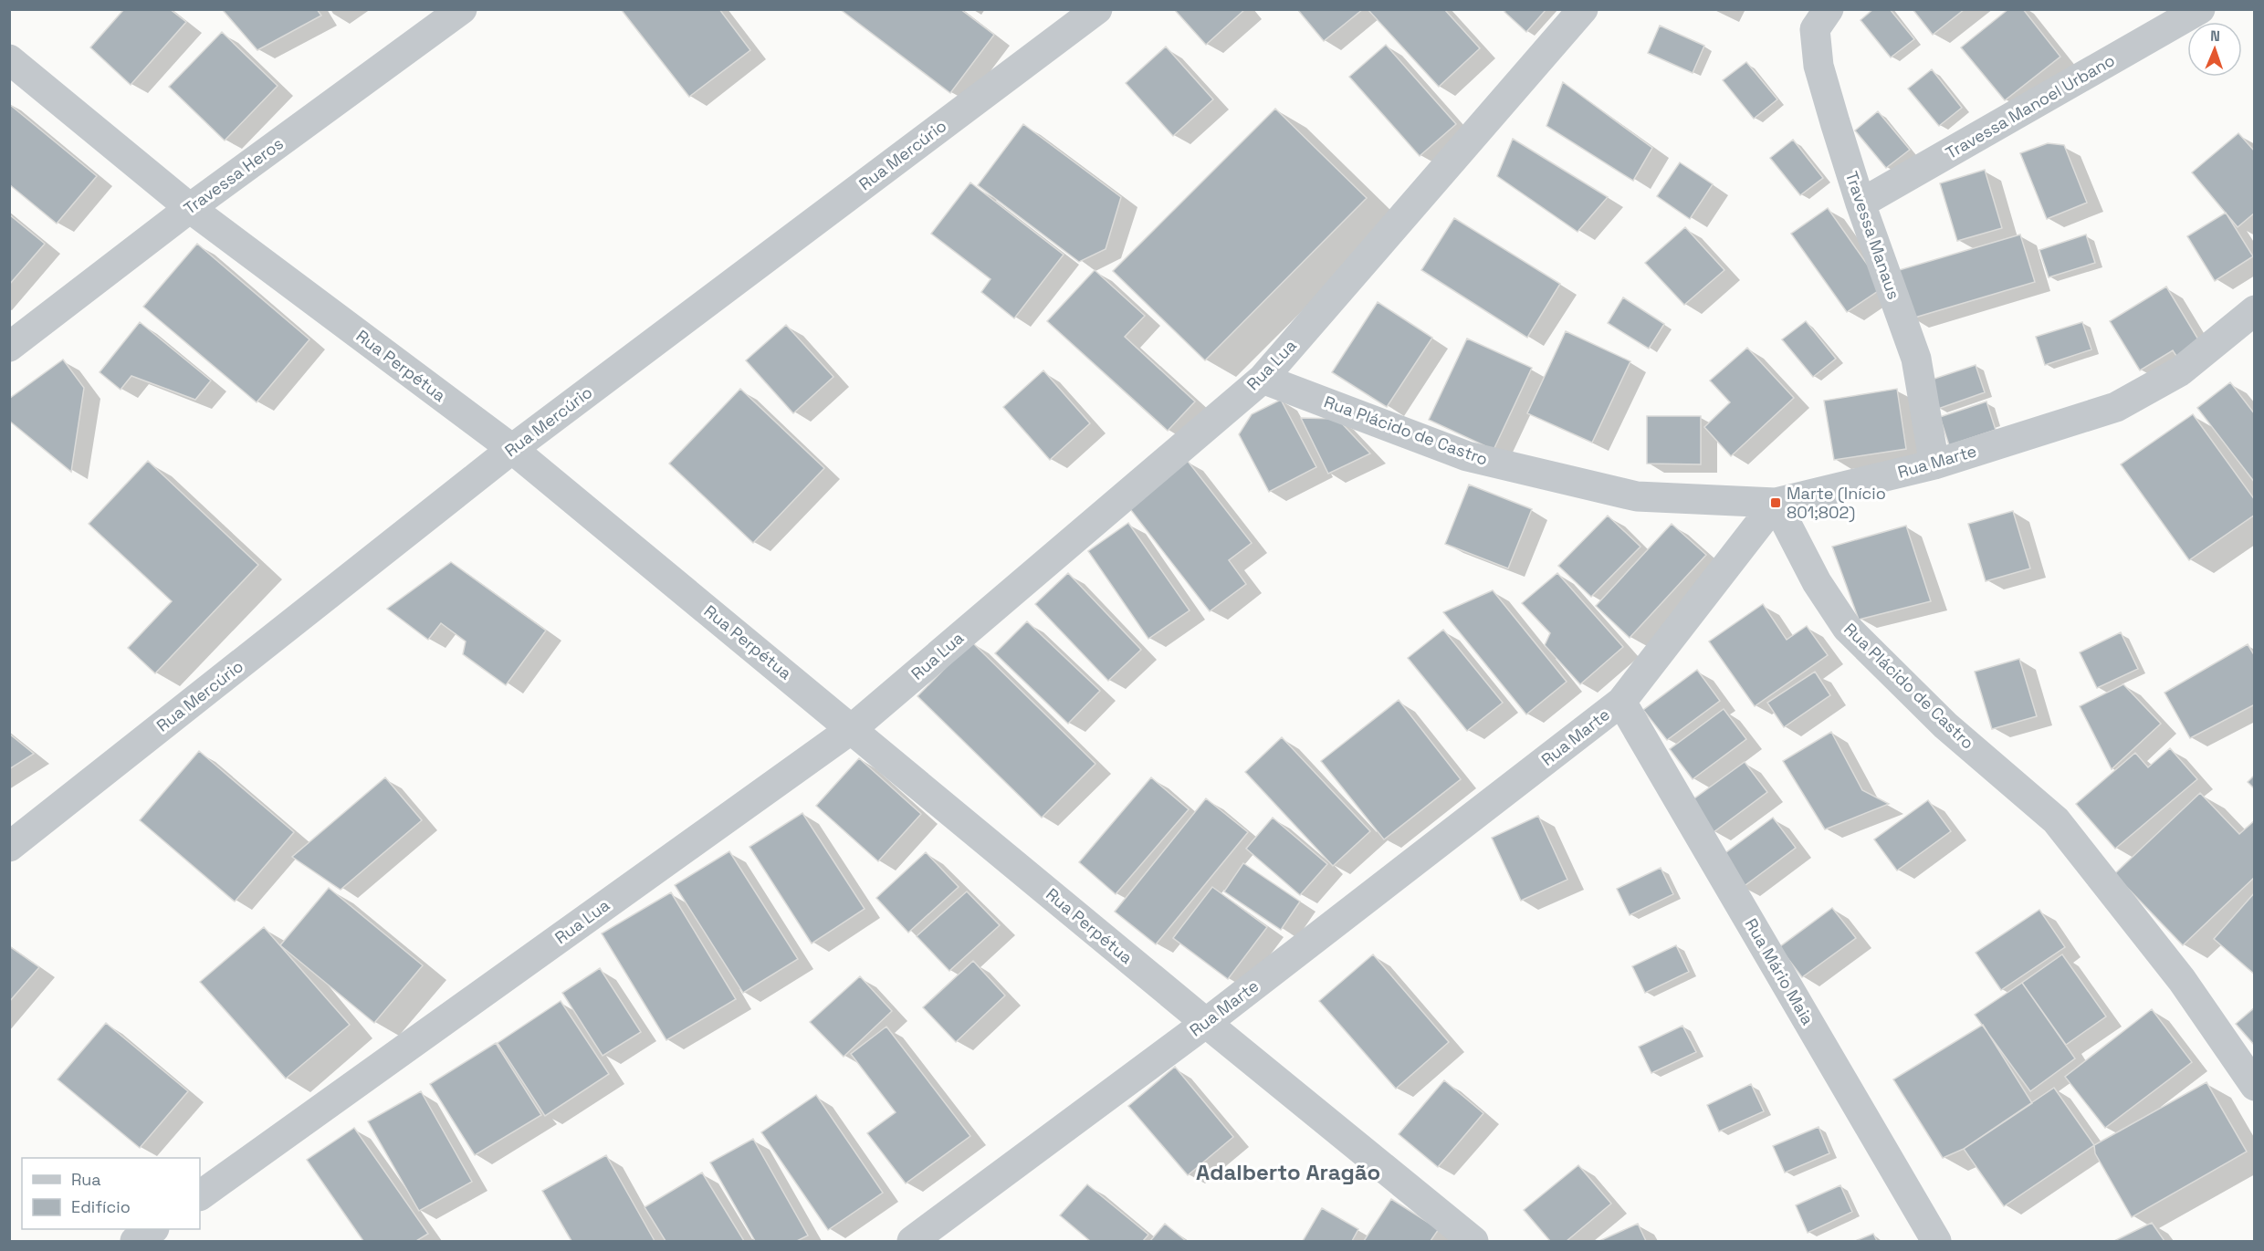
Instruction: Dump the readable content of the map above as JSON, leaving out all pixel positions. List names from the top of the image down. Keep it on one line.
{"streets":{"street":["Travessa Manoel Urbano","Rua Mercúrio","Travessa Heros","Travessa Manaus","Rua Lua","Rua Perpétua","Rua Plácido de Castro","Rua Marte","Rua Mário Maia"]},"crossings":[["Travessa Manoel Urbano","Travessa Manaus"],["Rua Mercúrio","Rua Perpétua"],["Travessa Heros","Rua Perpétua"],["Travessa Manaus","Rua Marte"],["Rua Lua","Rua Perpétua"],["Rua Lua","Rua Plácido de Castro"],["Rua Perpétua","Rua Marte"],["Rua Plácido de Castro","Rua Marte"],["Rua Marte","Rua Mário Maia"]],"districts":["Adalberto Aragão"],"places":{"transit":["Marte (Início 801;802)"]},"legend":["Rua","Edifício"],"north":"top"}
